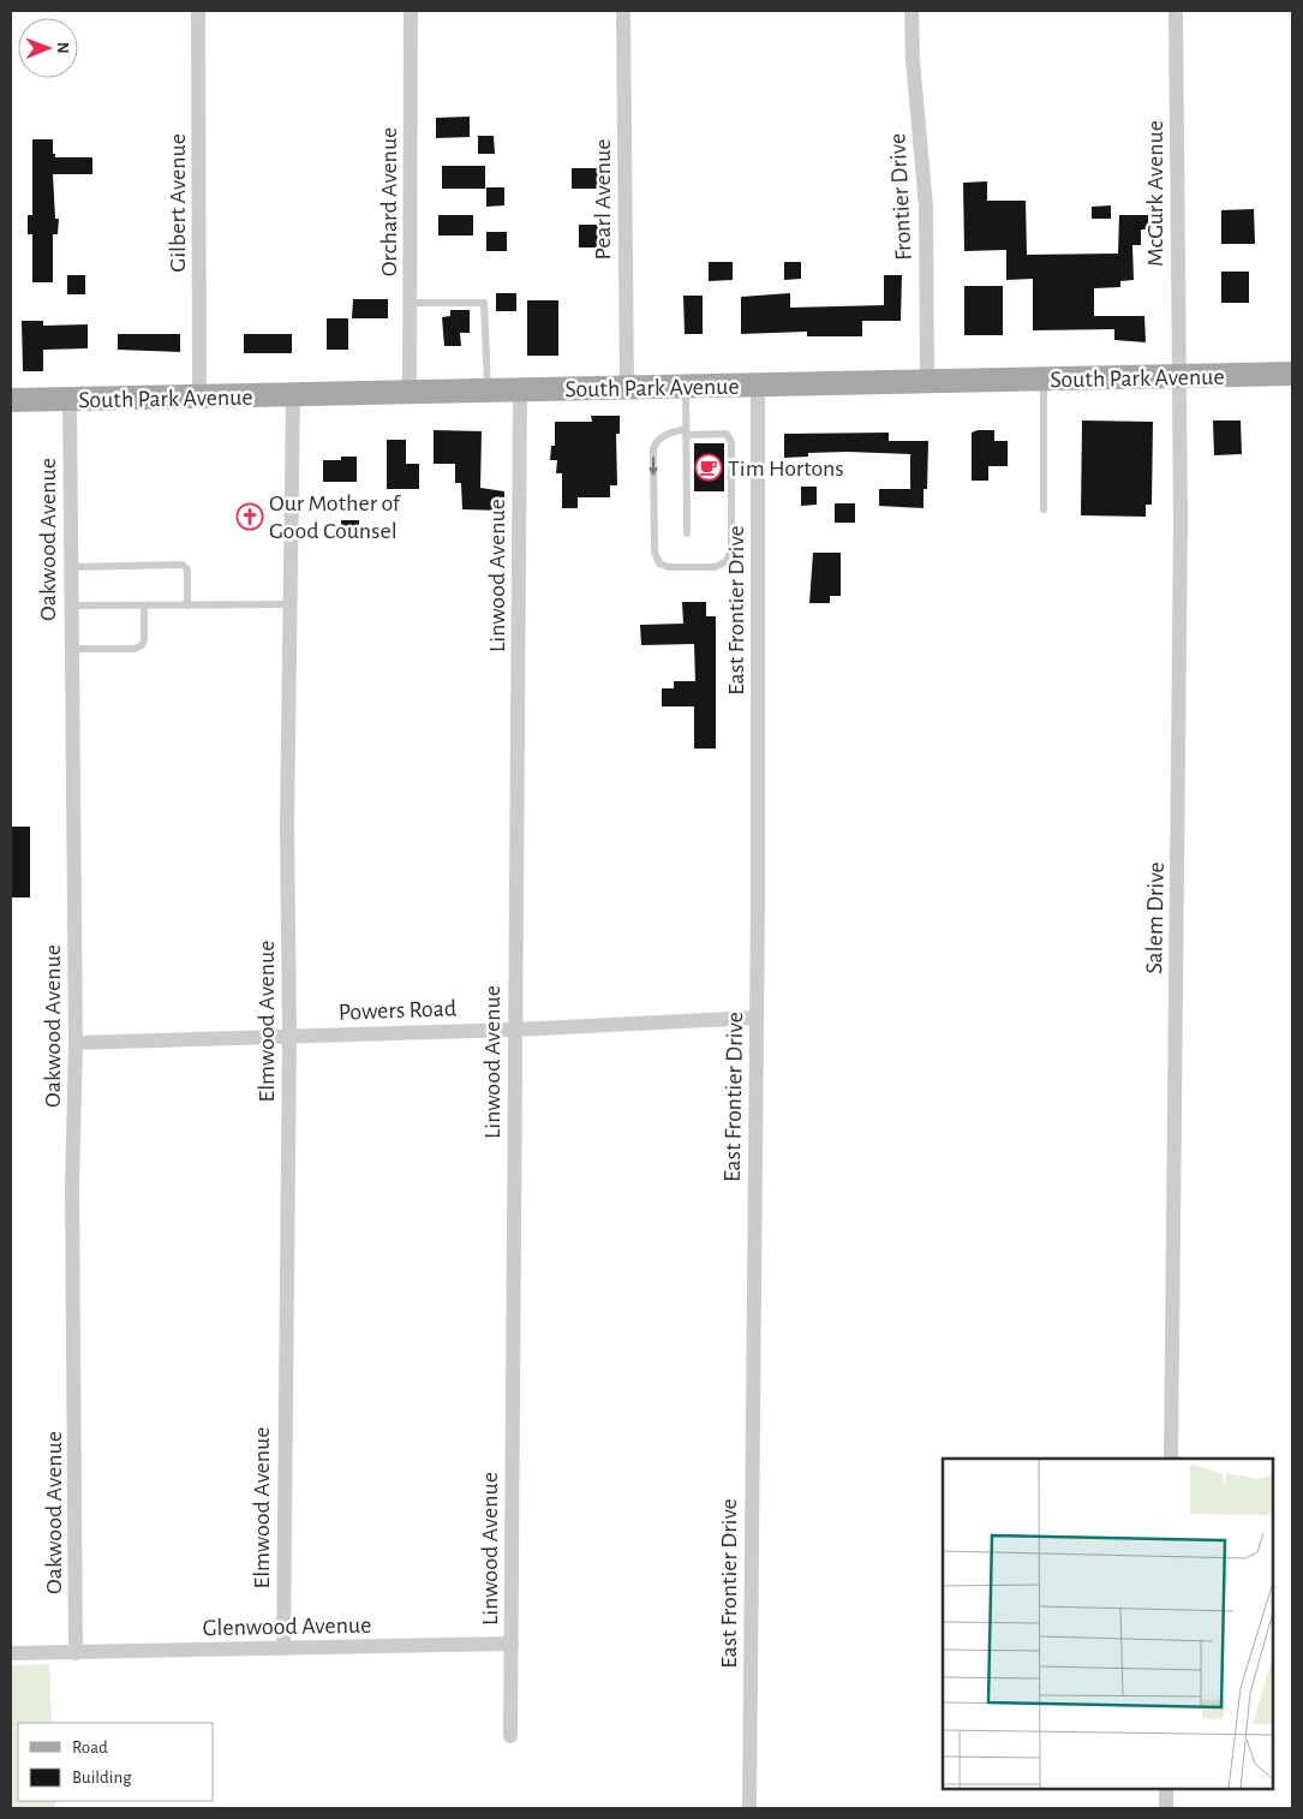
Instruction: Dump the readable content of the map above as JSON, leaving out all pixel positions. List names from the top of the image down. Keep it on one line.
{"streets":{"main road":["South Park Avenue"],"street":["McGurk Avenue","Frontier Drive","Pearl Avenue","Orchard Avenue","Gilbert Avenue","Oakwood Avenue","Linwood Avenue","East Frontier Drive","Salem Drive","Powers Road","Elmwood Avenue","Glenwood Avenue"]},"crossings":[["McGurk Avenue","South Park Avenue"],["McGurk Avenue","Salem Drive"],["Frontier Drive","South Park Avenue"],["Pearl Avenue","South Park Avenue"],["Orchard Avenue","South Park Avenue"],["Gilbert Avenue","South Park Avenue"],["South Park Avenue","Oakwood Avenue"],["South Park Avenue","Linwood Avenue"],["South Park Avenue","East Frontier Drive"],["South Park Avenue","Salem Drive"],["South Park Avenue","Elmwood Avenue"],["Oakwood Avenue","Powers Road"],["Oakwood Avenue","Glenwood Avenue"],["Linwood Avenue","Powers Road"],["Linwood Avenue","Glenwood Avenue"],["East Frontier Drive","Powers Road"],["Powers Road","Elmwood Avenue"],["Elmwood Avenue","Glenwood Avenue"]],"places":{"cafe":["Tim Hortons"],"church":["Our Mother of Good Counsel"]},"legend":["Road","Building"],"north":"right"}
